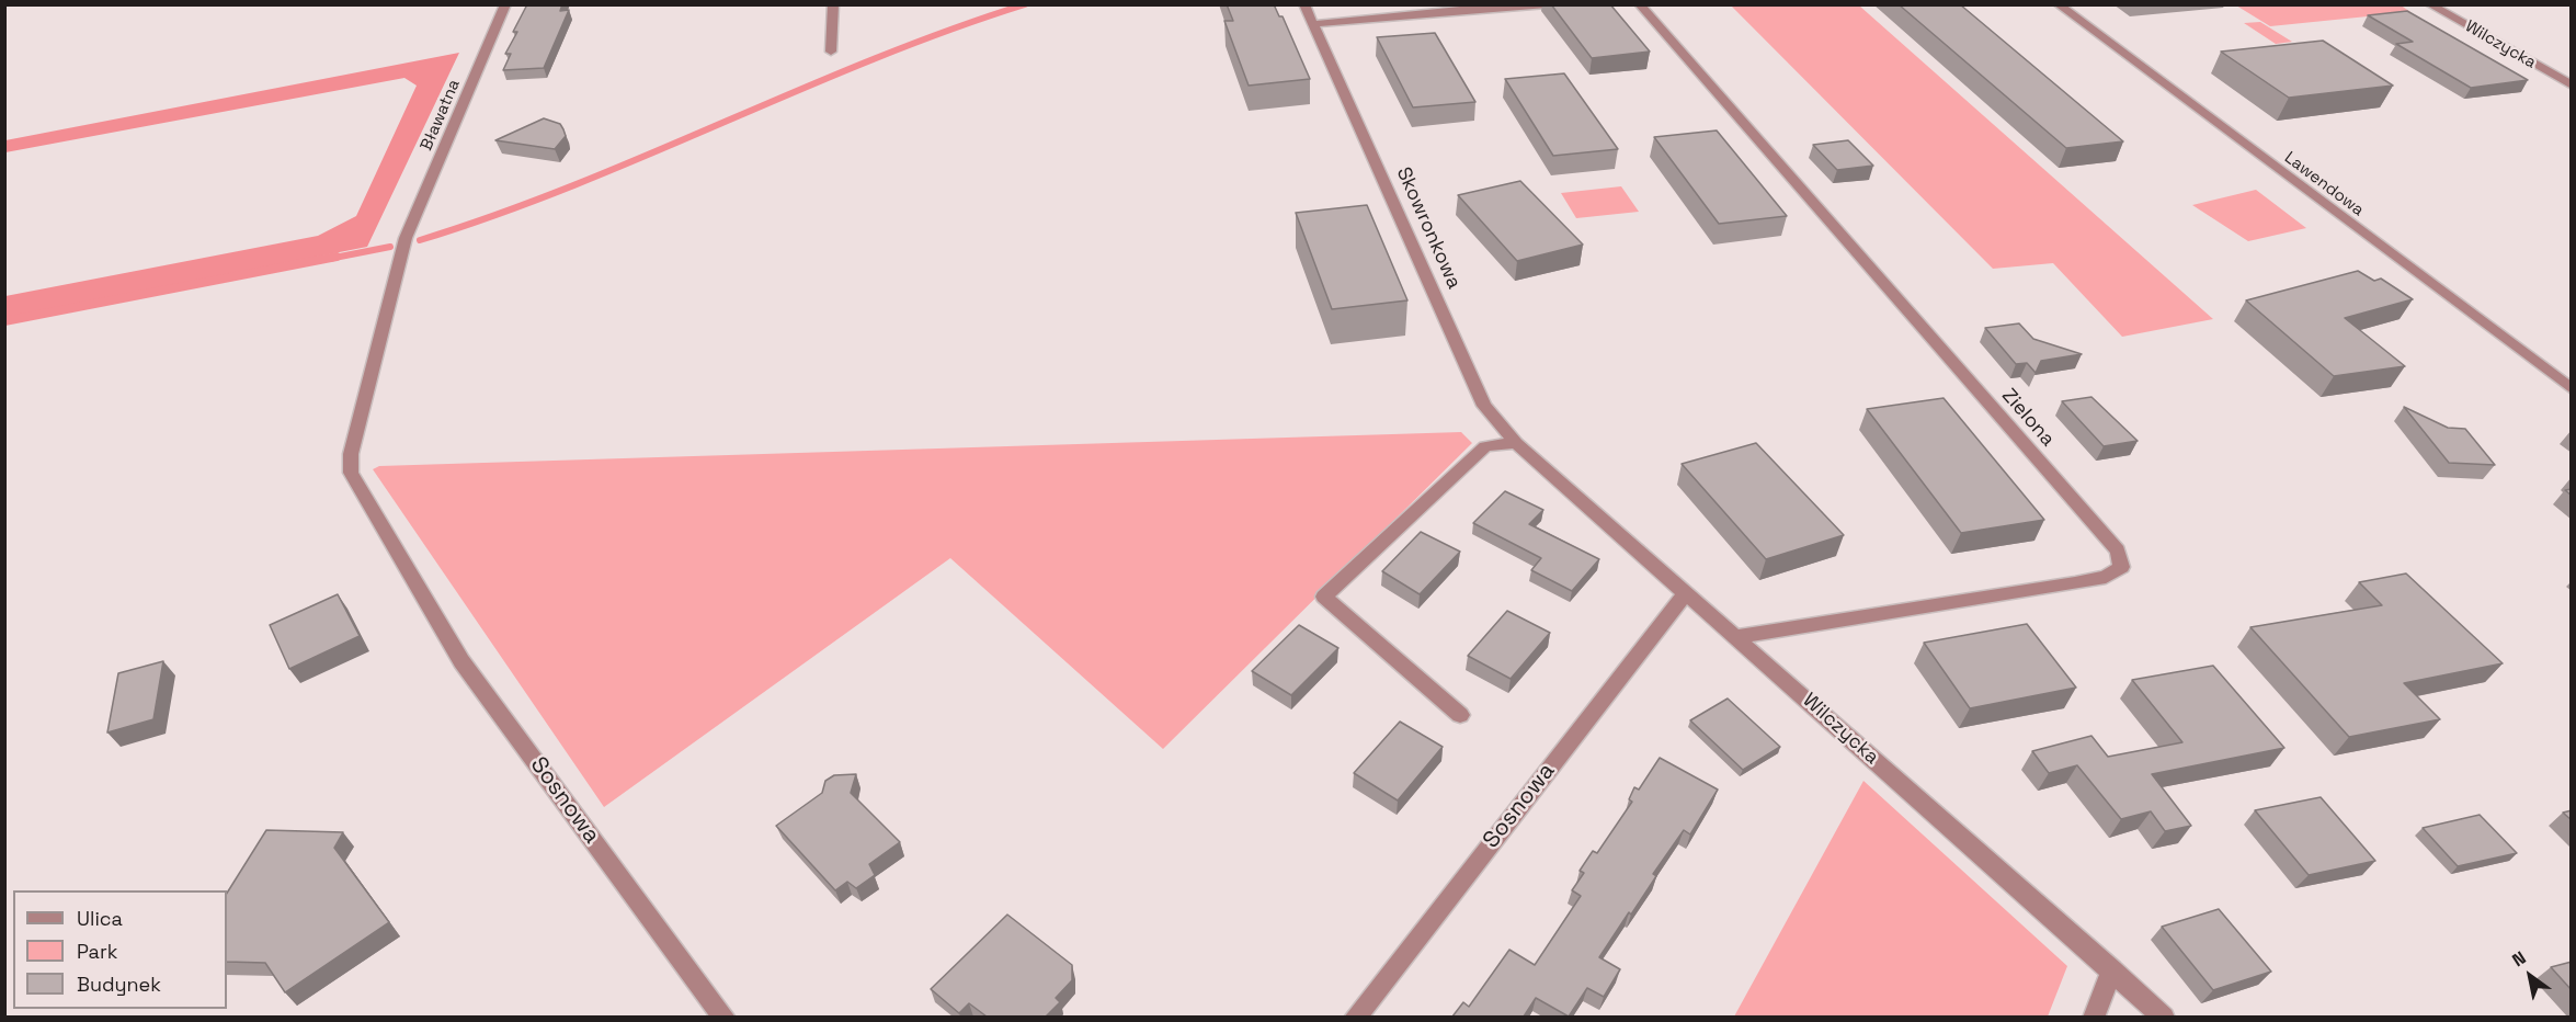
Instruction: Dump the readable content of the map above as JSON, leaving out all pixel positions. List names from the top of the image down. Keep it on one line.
{"streets":{"street":["Wilczycka","Bławatna","Lawendowa","Skowronkowa","Zielona","Sosnowa"]},"crossings":[["Wilczycka","Skowronkowa"],["Wilczycka","Zielona"],["Wilczycka","Sosnowa"],["Bławatna","Sosnowa"]],"legend":["Ulica","Park","Budynek"],"north":"top left"}
